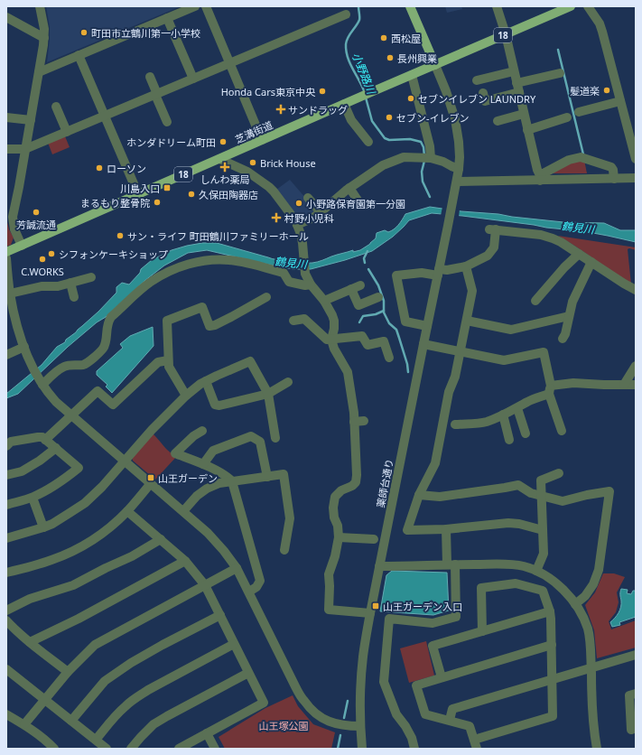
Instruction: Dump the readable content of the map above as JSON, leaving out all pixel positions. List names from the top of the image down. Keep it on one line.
{"streets":{"main road":["18","芝溝街道"],"street":["薬師台通り"]},"water":["小野路川","鶴見川"],"parks":["山王塚公園"],"places":{"other":["町田市立鶴川第一小学校","西松屋","長州興業","髪道楽","Honda Cars東京中央","セブンイレブン LAUNDRY","セブン-イレブン","ホンダドリーム町田","Brick House","ローソン","久保田陶器店","まるもり整骨院","小野路保育園第一分園","芳誠流通","サン・ライフ 町田鶴川ファミリーホール","シフォンケーキショップ","C.WORKS"],"health":["サンドラッグ","しんわ薬局","村野小児科"],"transit":["川島入口","山王ガーデン","山王ガーデン入口"]}}
